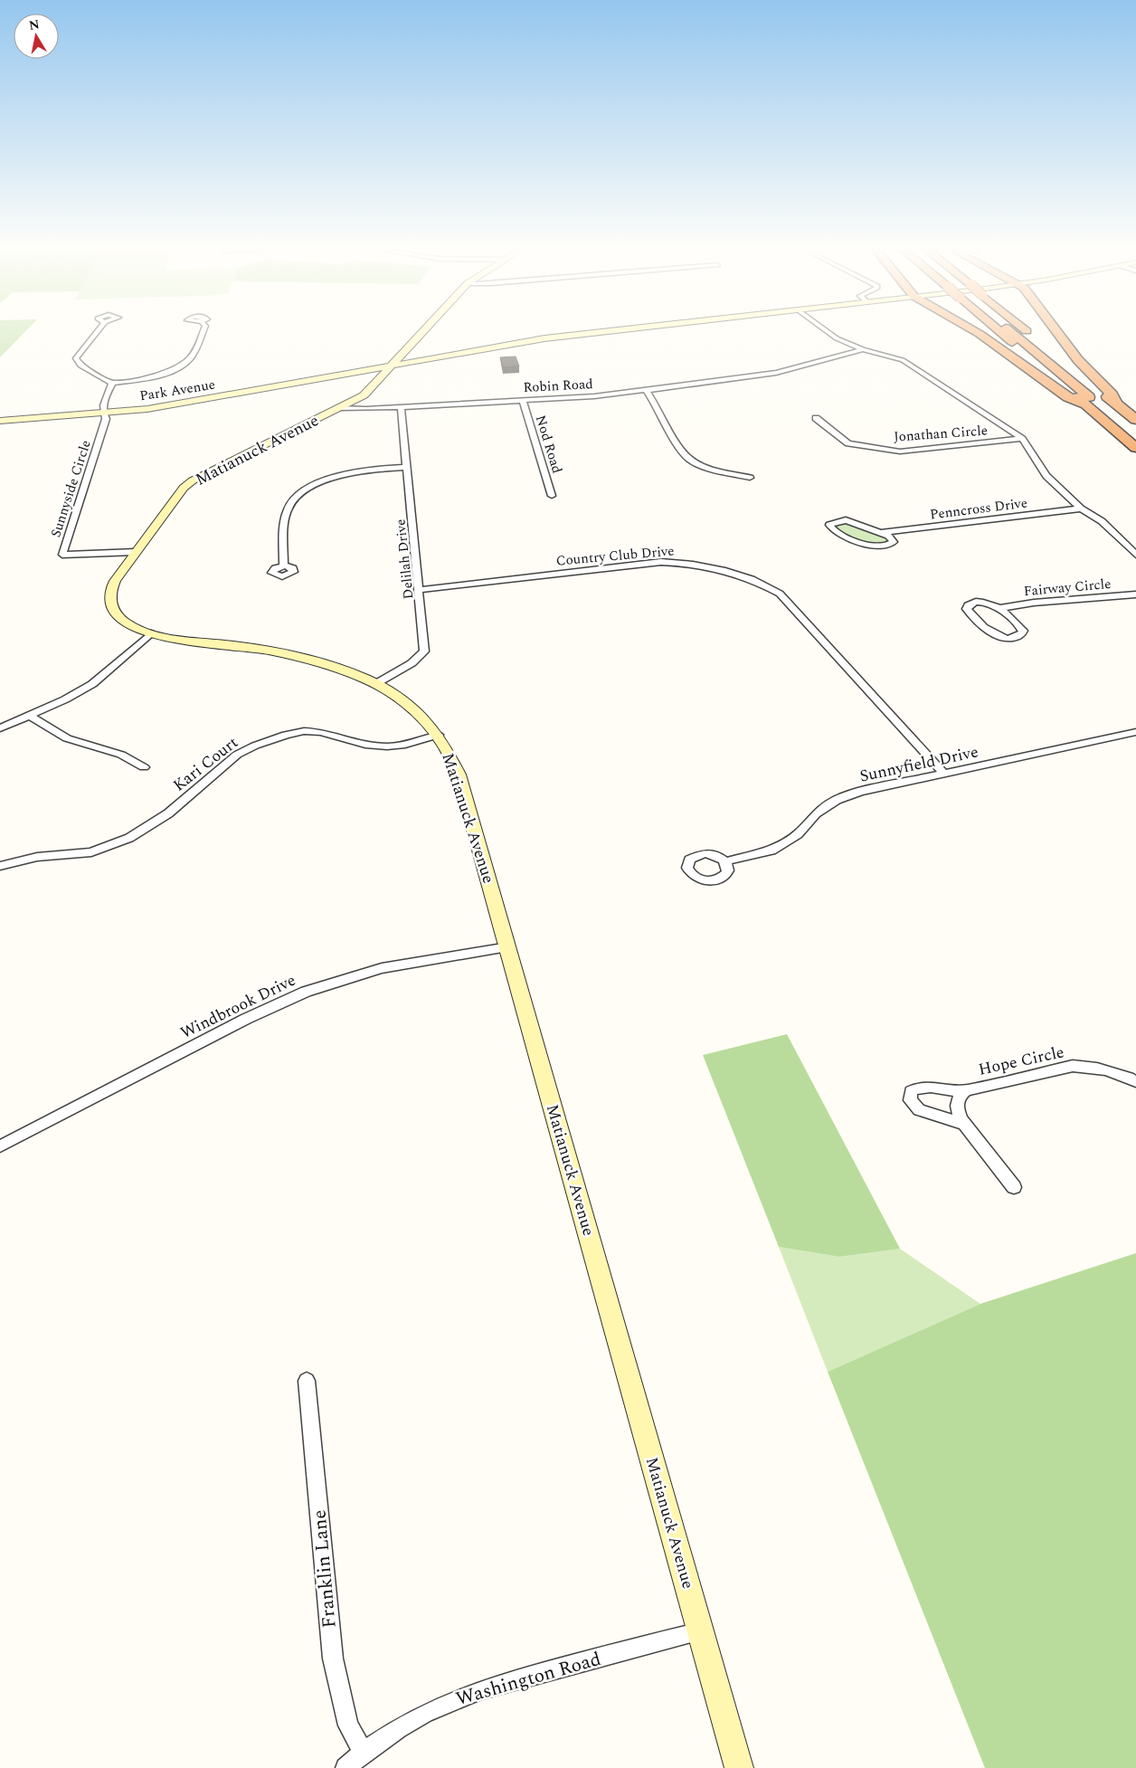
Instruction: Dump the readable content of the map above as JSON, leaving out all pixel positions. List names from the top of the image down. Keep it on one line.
{"streets":{"street":["Robin Road","Park Avenue","Jonathan Circle","Nod Road","Matianuck Avenue","Sunnyside Circle","Penncross Drive","Country Club Drive","Delilah Drive","Fairway Circle","Kari Court","Sunnyfield Drive","Windbrook Drive","Hope Circle","Franklin Lane","Washington Road"]},"crossings":[["Robin Road","Nod Road"],["Robin Road","Matianuck Avenue"],["Robin Road","Delilah Drive"],["Park Avenue","Matianuck Avenue"],["Park Avenue","Sunnyside Circle"],["Matianuck Avenue","Sunnyside Circle"],["Matianuck Avenue","Delilah Drive"],["Matianuck Avenue","Kari Court"],["Matianuck Avenue","Windbrook Drive"],["Matianuck Avenue","Washington Road"],["Country Club Drive","Delilah Drive"],["Country Club Drive","Sunnyfield Drive"],["Franklin Lane","Washington Road"]],"north":"top"}
